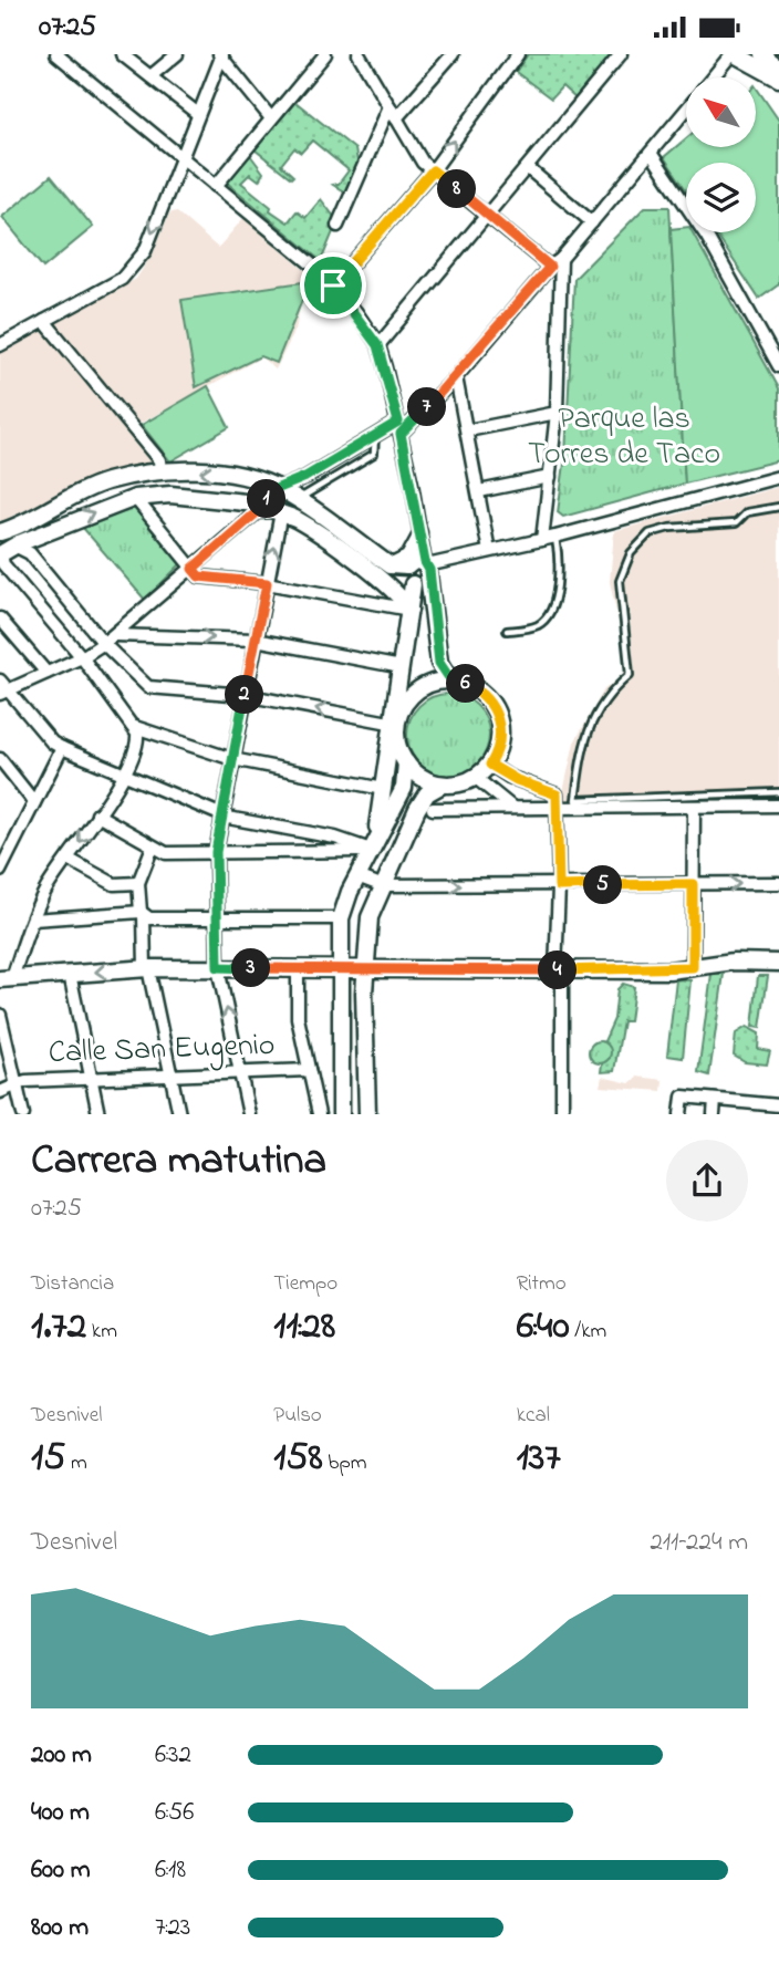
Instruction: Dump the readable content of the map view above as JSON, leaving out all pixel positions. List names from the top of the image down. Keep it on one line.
{"streets":{"street":["Calle San Eugenio"]},"parks":["Parque las Torres de Taco"],"north":"top left","page":{"status":"07:25","pins":["8","7","1","6","2","5","3","4"],"heading":["Carrera matutina","07:25"],"stats":[["Distancia","1.72 km"],["Tiempo","11:28"],["Ritmo","6:40 /km"],["Desnivel","15 m"],["Pulso","158 bpm"],["kcal","137"]],"chart":["Desnivel","211–224 m"],"list":[{"name":"200 m","note":"6:32"},{"name":"400 m","note":"6:56"},{"name":"600 m","note":"6:18"},{"name":"800 m","note":"7:23"}]}}
